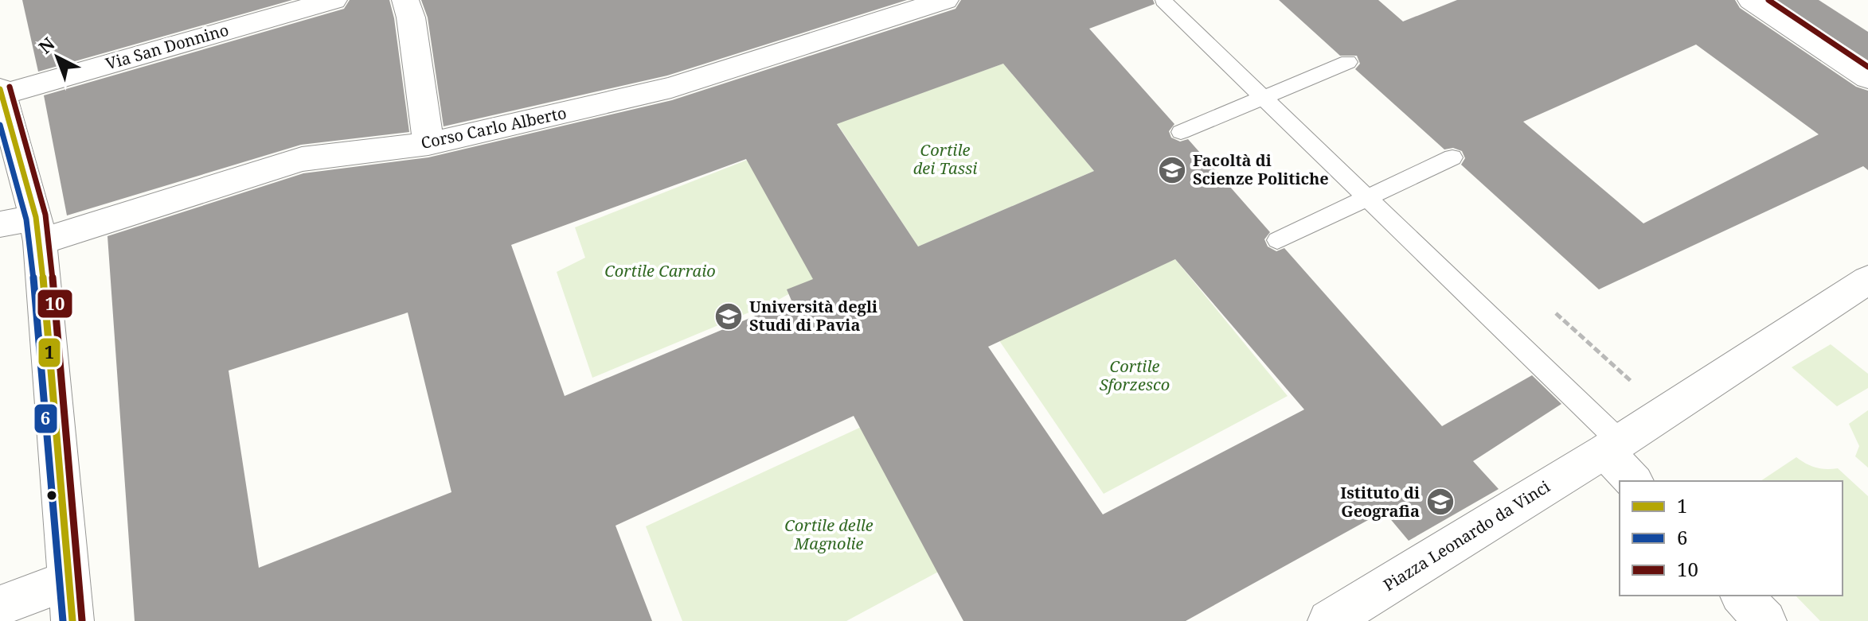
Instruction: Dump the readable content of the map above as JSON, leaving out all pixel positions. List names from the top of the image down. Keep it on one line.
{"streets":{"street":["Via San Donnino","Corso Carlo Alberto","Piazza Leonardo da Vinci"]},"parks":["Cortile dei Tassi","Cortile Carraio","Cortile Sforzesco","Cortile delle Magnolie"],"places":{"school or university":["Facoltà di Scienze Politiche","Università degli Studi di Pavia","Istituto di Geografia"]},"lines":["transit line 10","transit line 1","transit line 6"],"legend":["1","6","10"],"north":"top left"}
